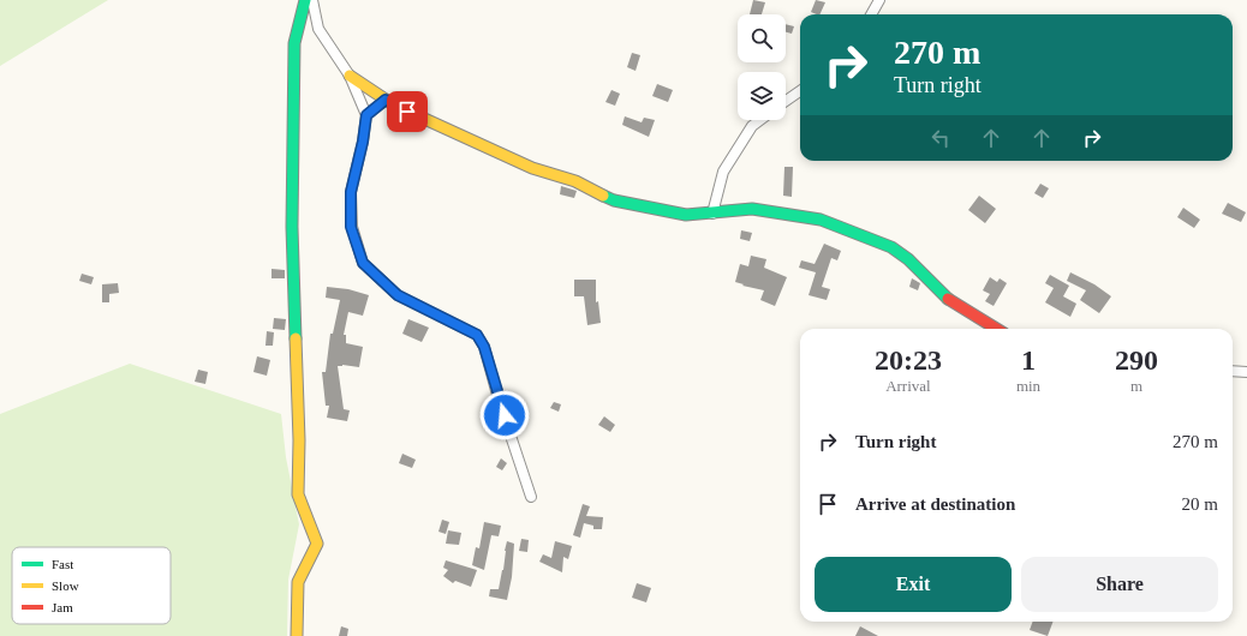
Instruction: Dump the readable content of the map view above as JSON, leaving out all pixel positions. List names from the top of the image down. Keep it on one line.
{"legend":["Fast","Slow","Jam"],"page":{"turn":["270 m","Turn right"],"eta":["20:23","Arrival","1","min","290","m"],"list":[{"name":"Turn right","value":"270 m"},{"name":"Arrive at destination","value":"20 m"}],"buttons":["Exit","Share"]}}
